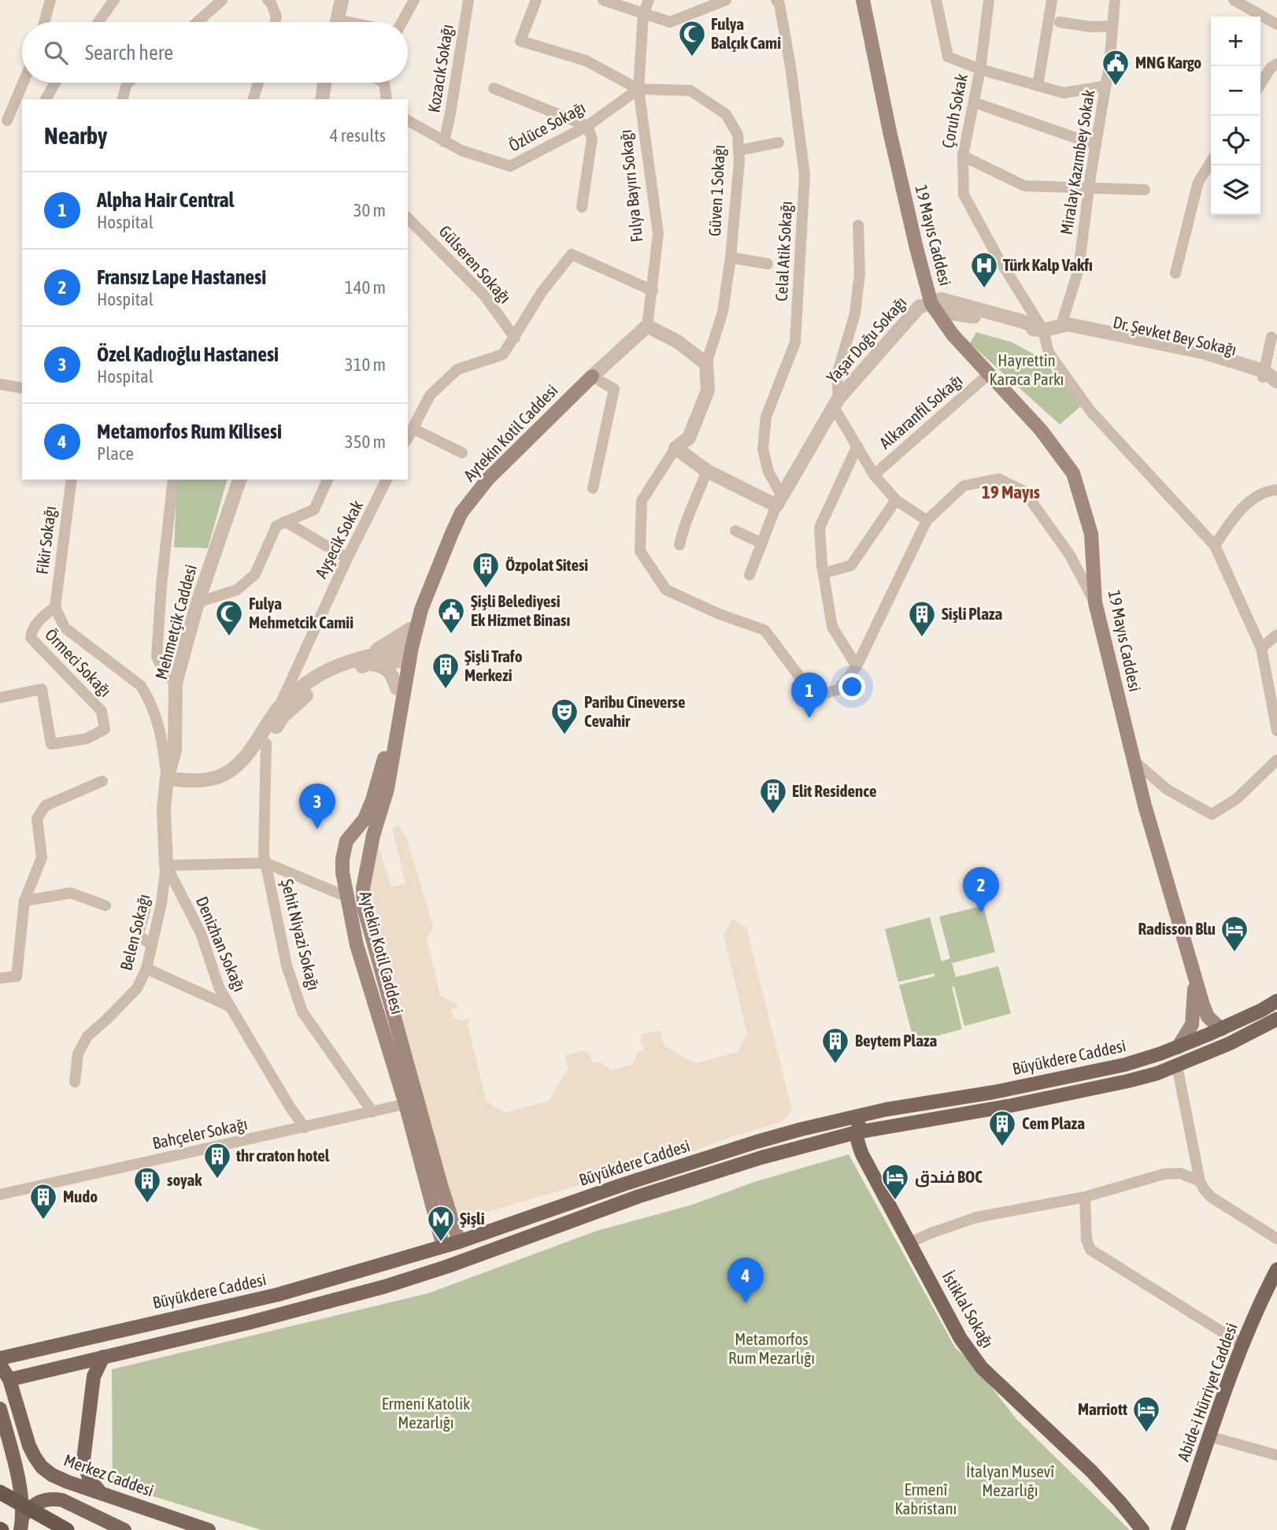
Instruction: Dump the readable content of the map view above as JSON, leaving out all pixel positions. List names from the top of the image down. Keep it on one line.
{"streets":{"main road":["19 Mayıs Caddesi","Aytekin Kotil Caddesi","Büyükdere Caddesi","İstiklal Sokağı","Abide-i Hürriyet Caddesi","Merkez Caddesi"],"street":["Kozacık Sokağı","Çoruh Sokak","Özlüce Sokağı","Miralay Kazımbey Sokak","Fulya Bayırı Sokağı","Güven 1 Sokağı","Celal Atik Sokağı","Gülseren Sokağı","Dr. Şevket Bey Sokağı","Yaşar Doğu Sokağı","Alkaranfil Sokağı","Ayşecik Sokak","Fikir Sokağı","Mehmetçik Caddesi","Örmeci Sokağı","Belen Sokağı","Şehit Niyazi Sokağı","Denizhan Sokağı","Bahçeler Sokağı"]},"crossings":[["Kozacık Sokağı","Özlüce Sokağı"],["Çoruh Sokak","Dr. Şevket Bey Sokağı"],["Özlüce Sokağı","Fulya Bayırı Sokağı"],["Özlüce Sokağı","Güven 1 Sokağı"],["Miralay Kazımbey Sokak","Dr. Şevket Bey Sokağı"],["Fulya Bayırı Sokağı","Güven 1 Sokağı"],["19 Mayıs Caddesi","Dr. Şevket Bey Sokağı"],["19 Mayıs Caddesi","Yaşar Doğu Sokağı"],["19 Mayıs Caddesi","Alkaranfil Sokağı"],["19 Mayıs Caddesi","Büyükdere Caddesi"],["Celal Atik Sokağı","Yaşar Doğu Sokağı"],["Dr. Şevket Bey Sokağı","Yaşar Doğu Sokağı"],["Yaşar Doğu Sokağı","Alkaranfil Sokağı"],["Aytekin Kotil Caddesi","Büyükdere Caddesi"],["Aytekin Kotil Caddesi","Bahçeler Sokağı"],["Fikir Sokağı","Örmeci Sokağı"],["Mehmetçik Caddesi","Belen Sokağı"],["Mehmetçik Caddesi","Denizhan Sokağı"],["Belen Sokağı","Denizhan Sokağı"],["Şehit Niyazi Sokağı","Bahçeler Sokağı"],["Denizhan Sokağı","Bahçeler Sokağı"],["Büyükdere Caddesi","İstiklal Sokağı"],["Büyükdere Caddesi","Merkez Caddesi"]],"districts":["19 Mayıs"],"parks":["Hayrettin Karaca Parkı","Metamorfos Rum Mezarlığı","Ermeni Katolik Mezarlığı","İtalyan Musevî Mezarlığı","Ermenî Kabristanı"],"places":{"mosque":["Fulya Balçık Cami","Fulya Mehmetcik Camii"],"public building":["MNG Kargo","Şişli Belediyesi Ek Hizmet Binası"],"hospital":["Türk Kalp Vakfı"],"building":["Özpolat Sitesi","Sişli Plaza","Şişli Trafo Merkezi","Elit Residence","Beytem Plaza","Cem Plaza","thr craton hotel","soyak","Mudo"],"theatre":["Paribu Cineverse Cevahir"],"hotel":["Radisson Blu","فندق BOC","Marriott"],"metro station":["Şişli"]},"page":{"map_buttons":["+","−"],"search":"Search here","heading":["Nearby","4 results"],"list":[{"mark":"1","name":"Alpha Hair Central","note":"Hospital","value":"30 m"},{"mark":"2","name":"Fransız Lape Hastanesi","note":"Hospital","value":"140 m"},{"mark":"3","name":"Özel Kadıoğlu Hastanesi","note":"Hospital","value":"310 m"},{"mark":"4","name":"Metamorfos Rum Kilisesi","note":"Place","value":"350 m"}],"pins":["1","3","2","4"]}}
